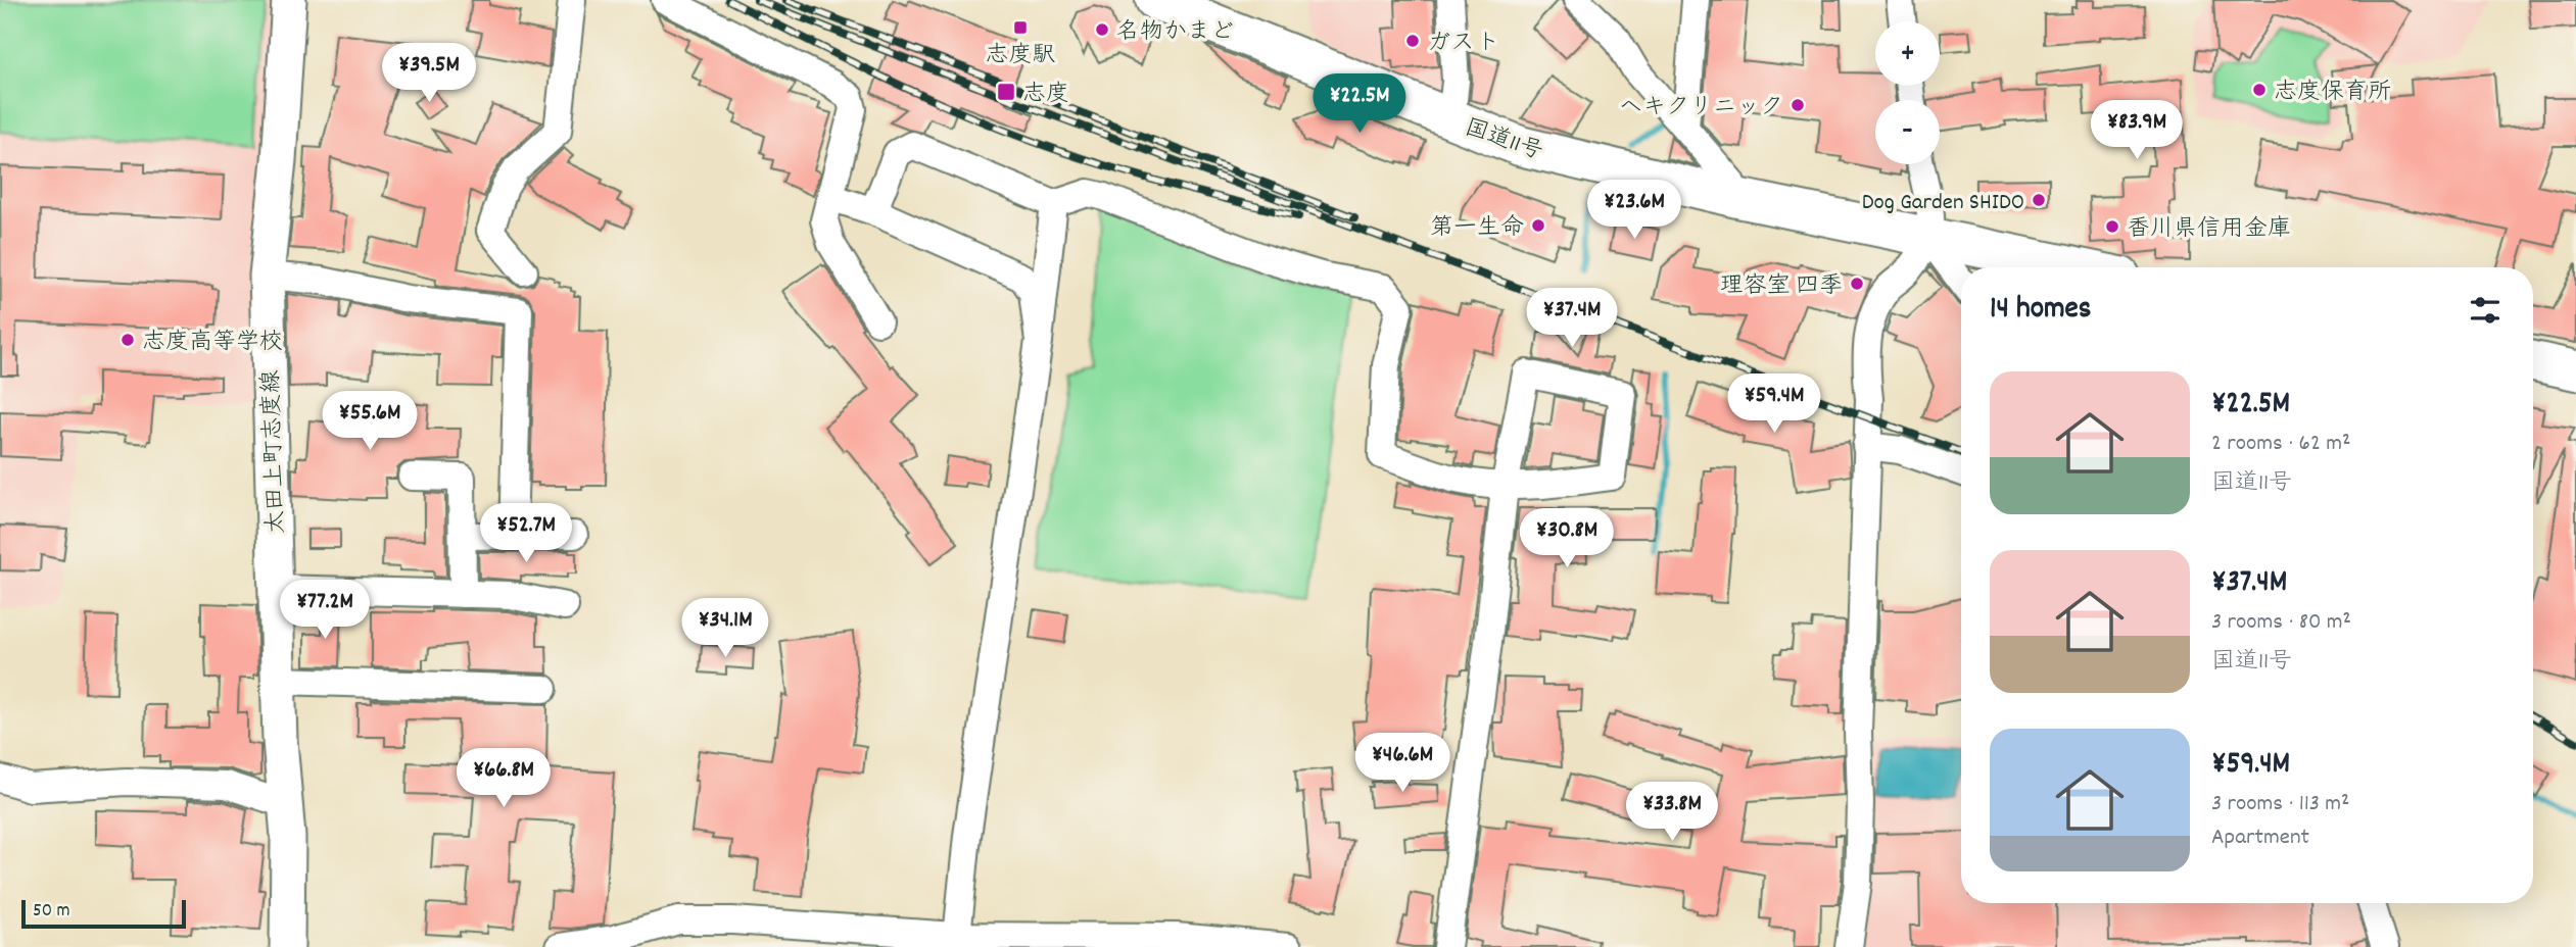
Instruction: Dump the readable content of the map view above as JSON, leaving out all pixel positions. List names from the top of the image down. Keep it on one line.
{"streets":{"highway":["国道11号"],"main road":["太田上町志度線"]},"places":{"transit":["志度駅","志度"],"other":["名物かまど","ガスト","志度保育所","ヘキクリニック","Dog Garden SHIDO","第一生命","香川県信用金庫","理容室 四季","志度高等学校"]},"scale_bar":"50 m","page":{"map_buttons":["+","−"],"price":["¥39.5M","¥22.5M","¥83.9M","¥23.6M","¥37.4M","¥59.4M","¥55.6M","¥52.7M","¥30.8M","¥77.2M","¥34.1M","¥46.6M","¥66.8M","¥33.8M"],"heading":"14 homes","list":[{"name":"¥22.5M","note":"2 rooms · 62 m² · 国道11号"},{"name":"¥37.4M","note":"3 rooms · 80 m² · 国道11号"},{"name":"¥59.4M","note":"3 rooms · 113 m² · Apartment"}],"scale":"50 m"}}
